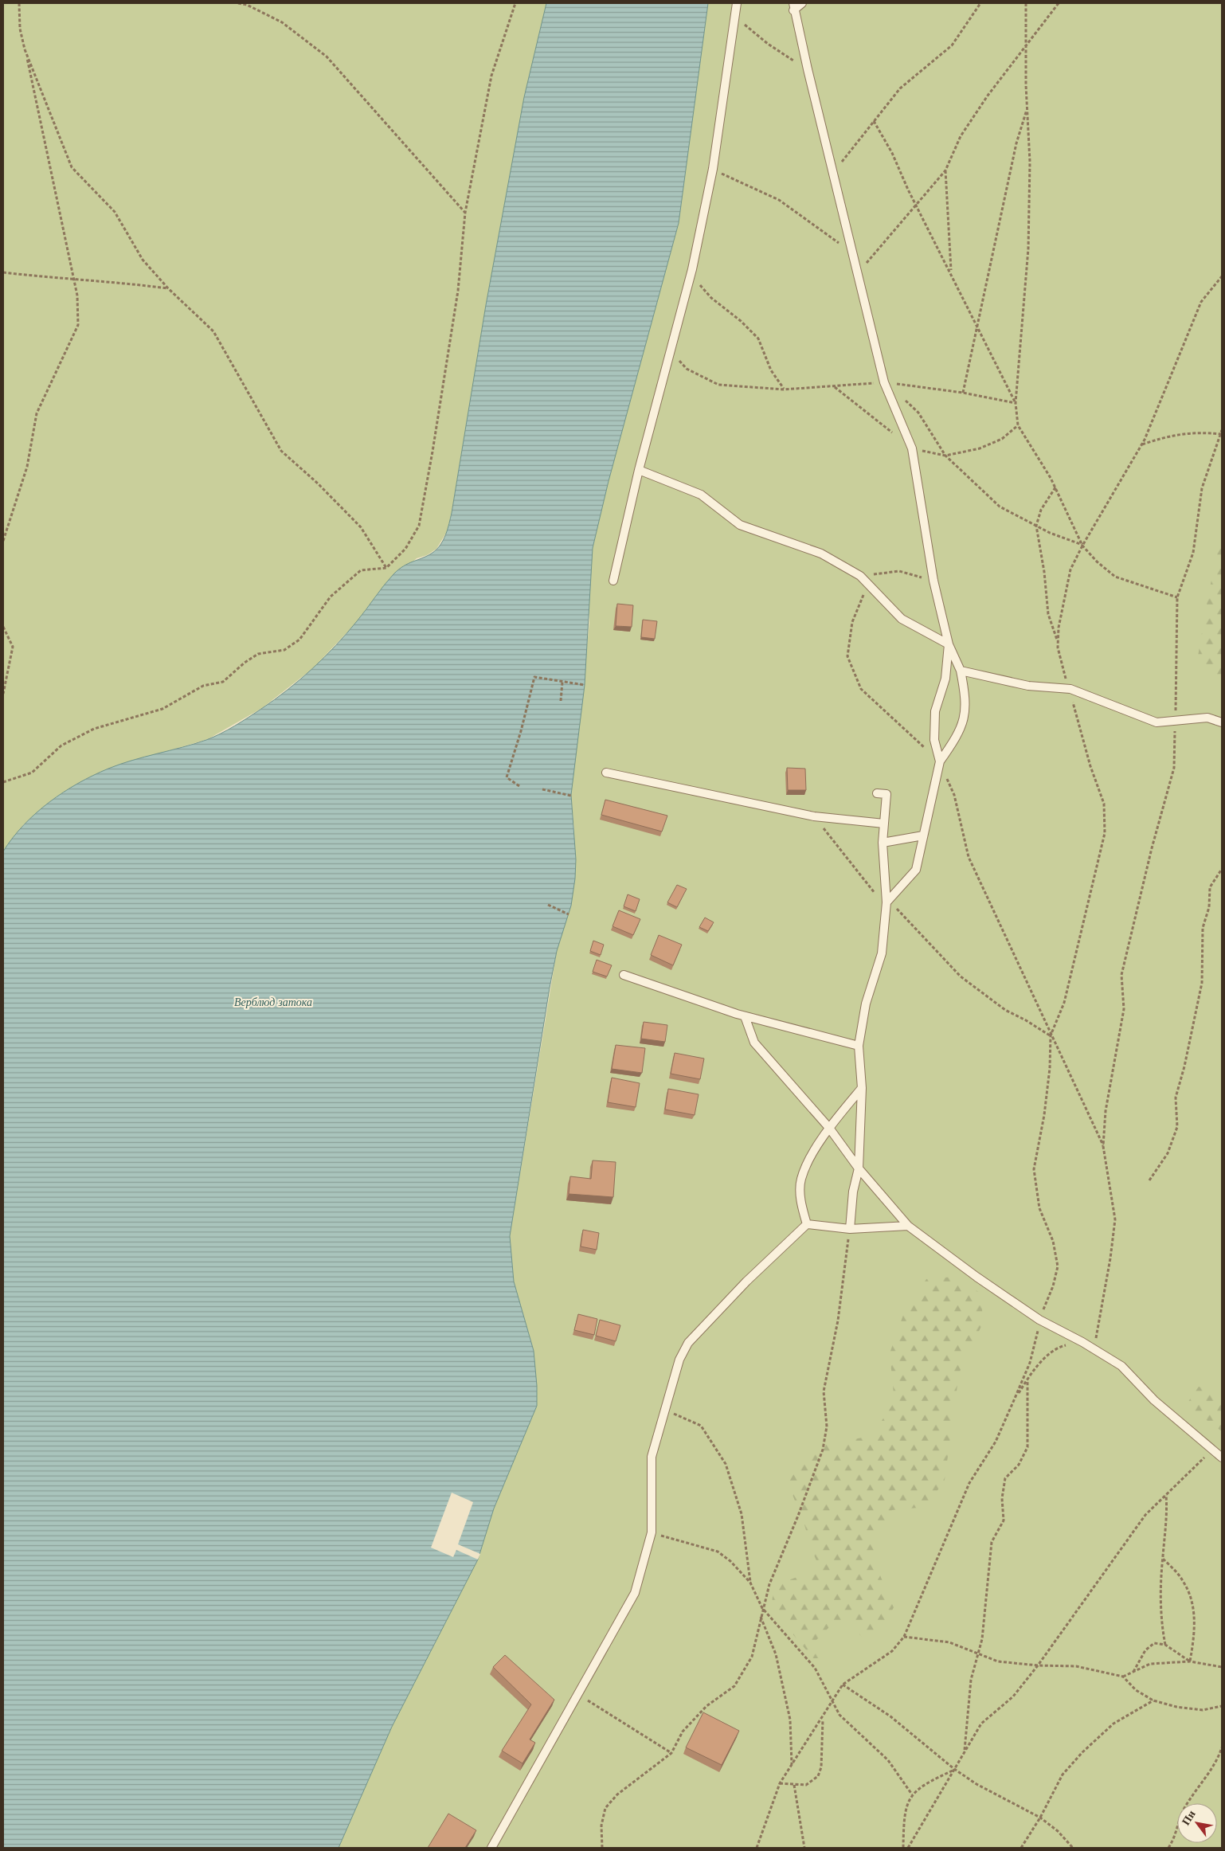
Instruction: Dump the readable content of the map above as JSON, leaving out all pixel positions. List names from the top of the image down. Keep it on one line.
{"water":["Верблюд затока"],"north":"top left"}
